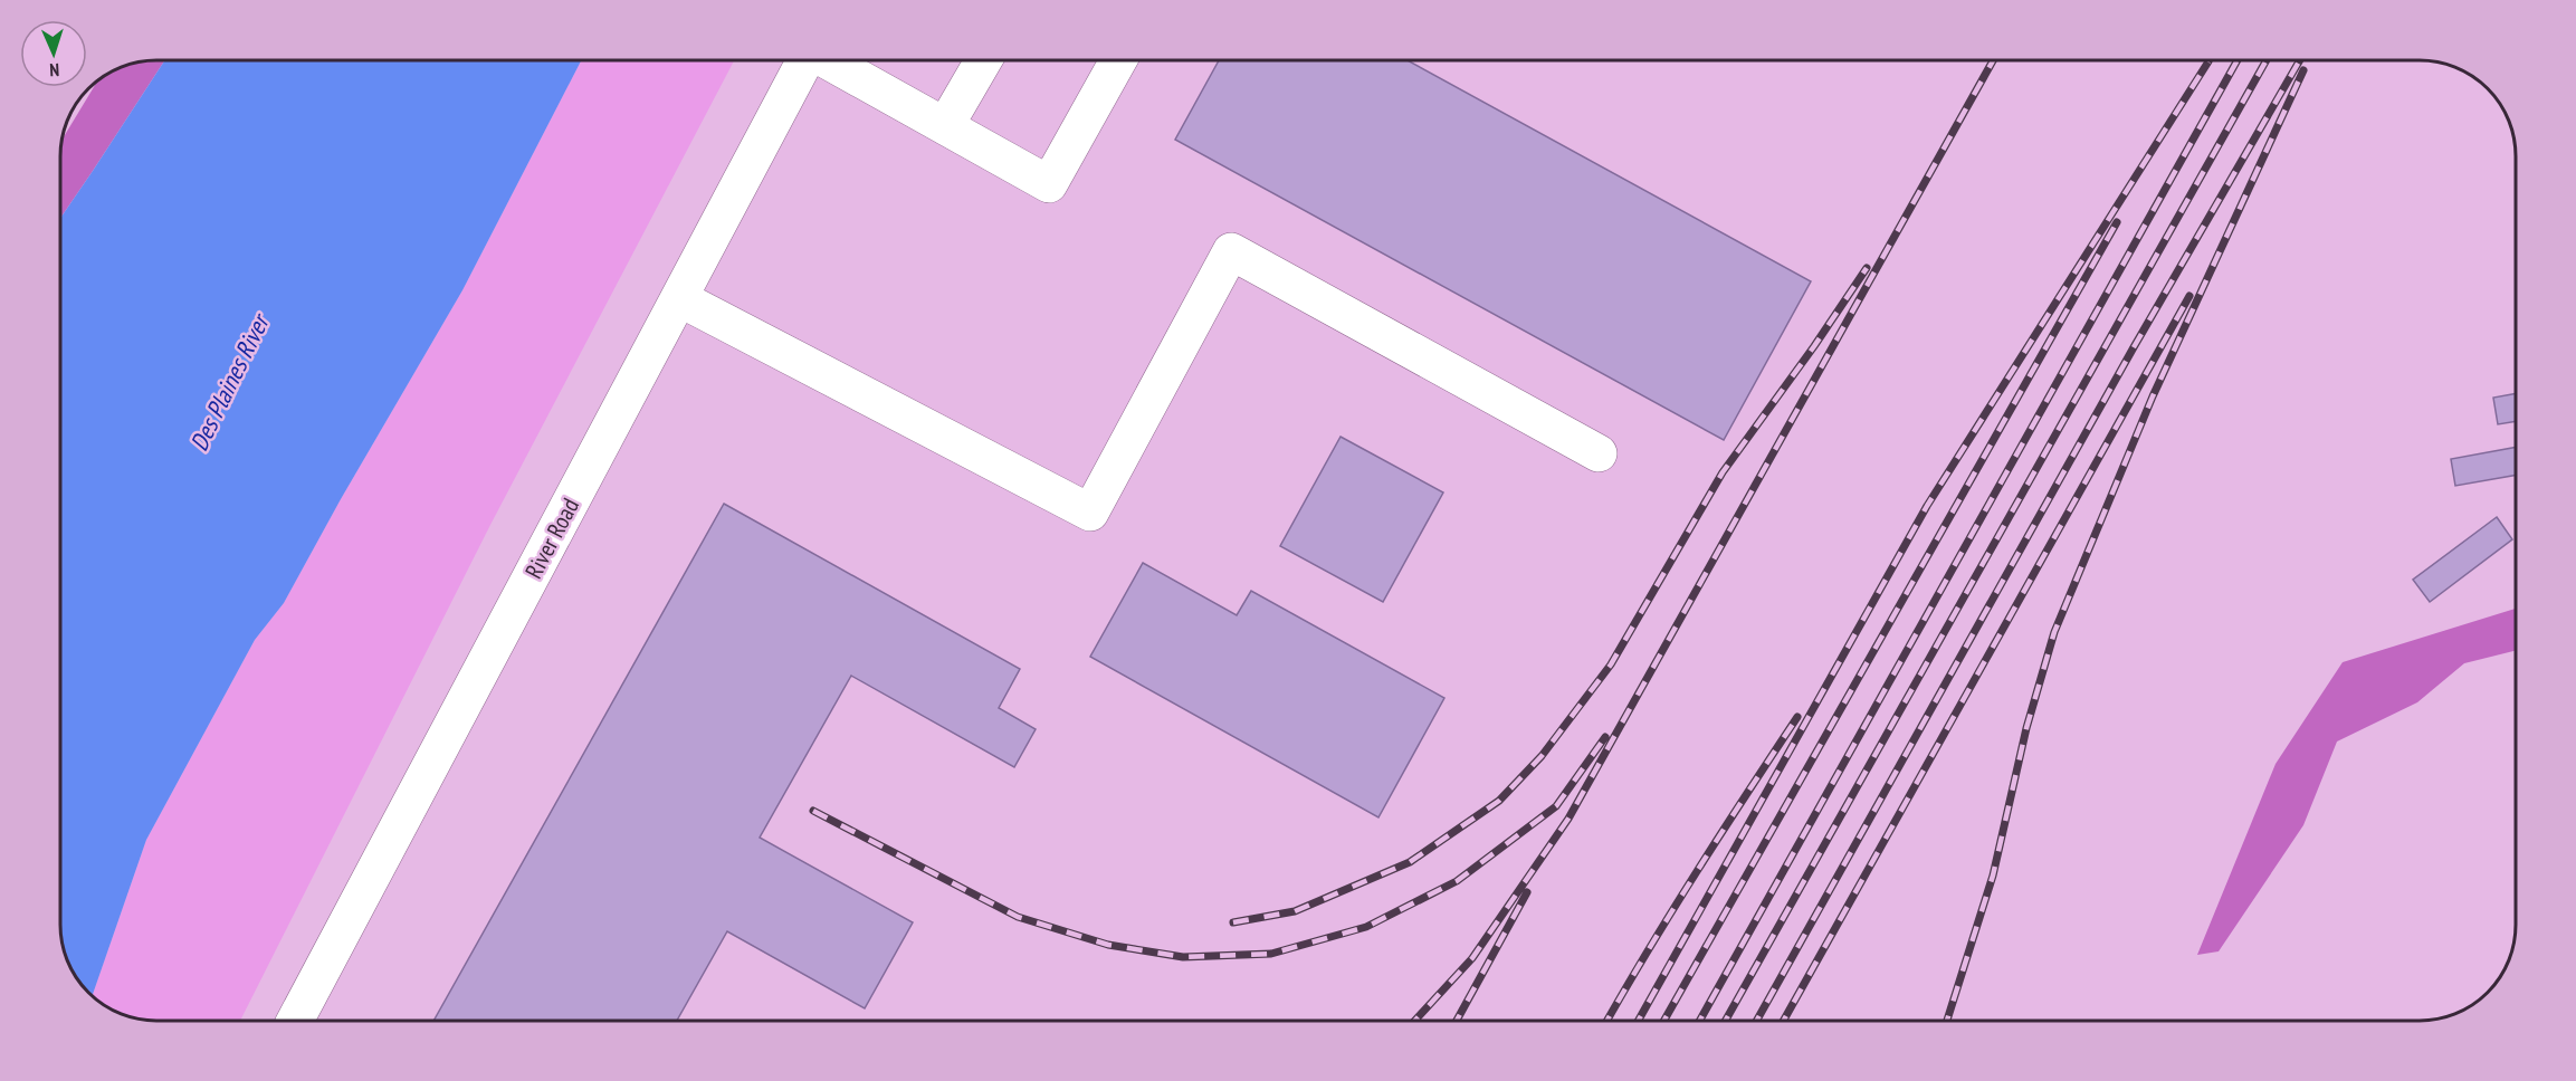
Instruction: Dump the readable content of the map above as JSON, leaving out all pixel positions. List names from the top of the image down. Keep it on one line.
{"streets":{"street":["River Road"]},"water":["Des Plaines River"],"north":"bottom"}
